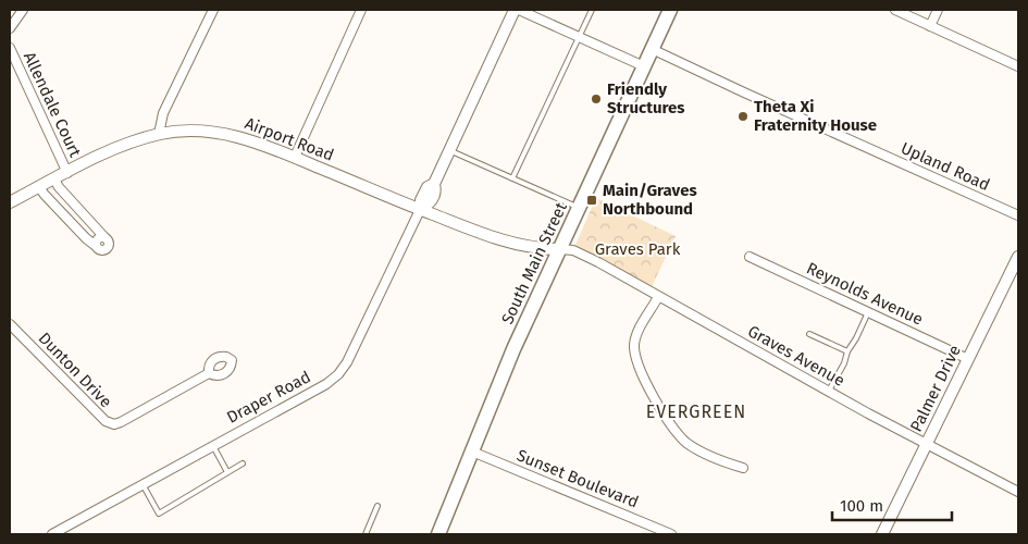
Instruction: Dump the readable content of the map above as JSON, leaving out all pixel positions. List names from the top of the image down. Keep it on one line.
{"streets":{"main road":["South Main Street"],"street":["Allendale Court","Airport Road","Upland Road","Reynolds Avenue","Graves Avenue","Dunton Drive","Palmer Drive","Draper Road","Sunset Boulevard"]},"crossings":[["Allendale Court","Airport Road"],["Airport Road","South Main Street"],["Airport Road","Graves Avenue"],["Airport Road","Draper Road"],["Upland Road","South Main Street"],["South Main Street","Graves Avenue"],["South Main Street","Sunset Boulevard"],["Reynolds Avenue","Palmer Drive"],["Graves Avenue","Palmer Drive"]],"districts":["EVERGREEN"],"parks":["Graves Park"],"places":{"other":["Friendly Structures","Theta Xi Fraternity House"],"transit":["Main/Graves Northbound"]},"scale_bar":"100 m"}
